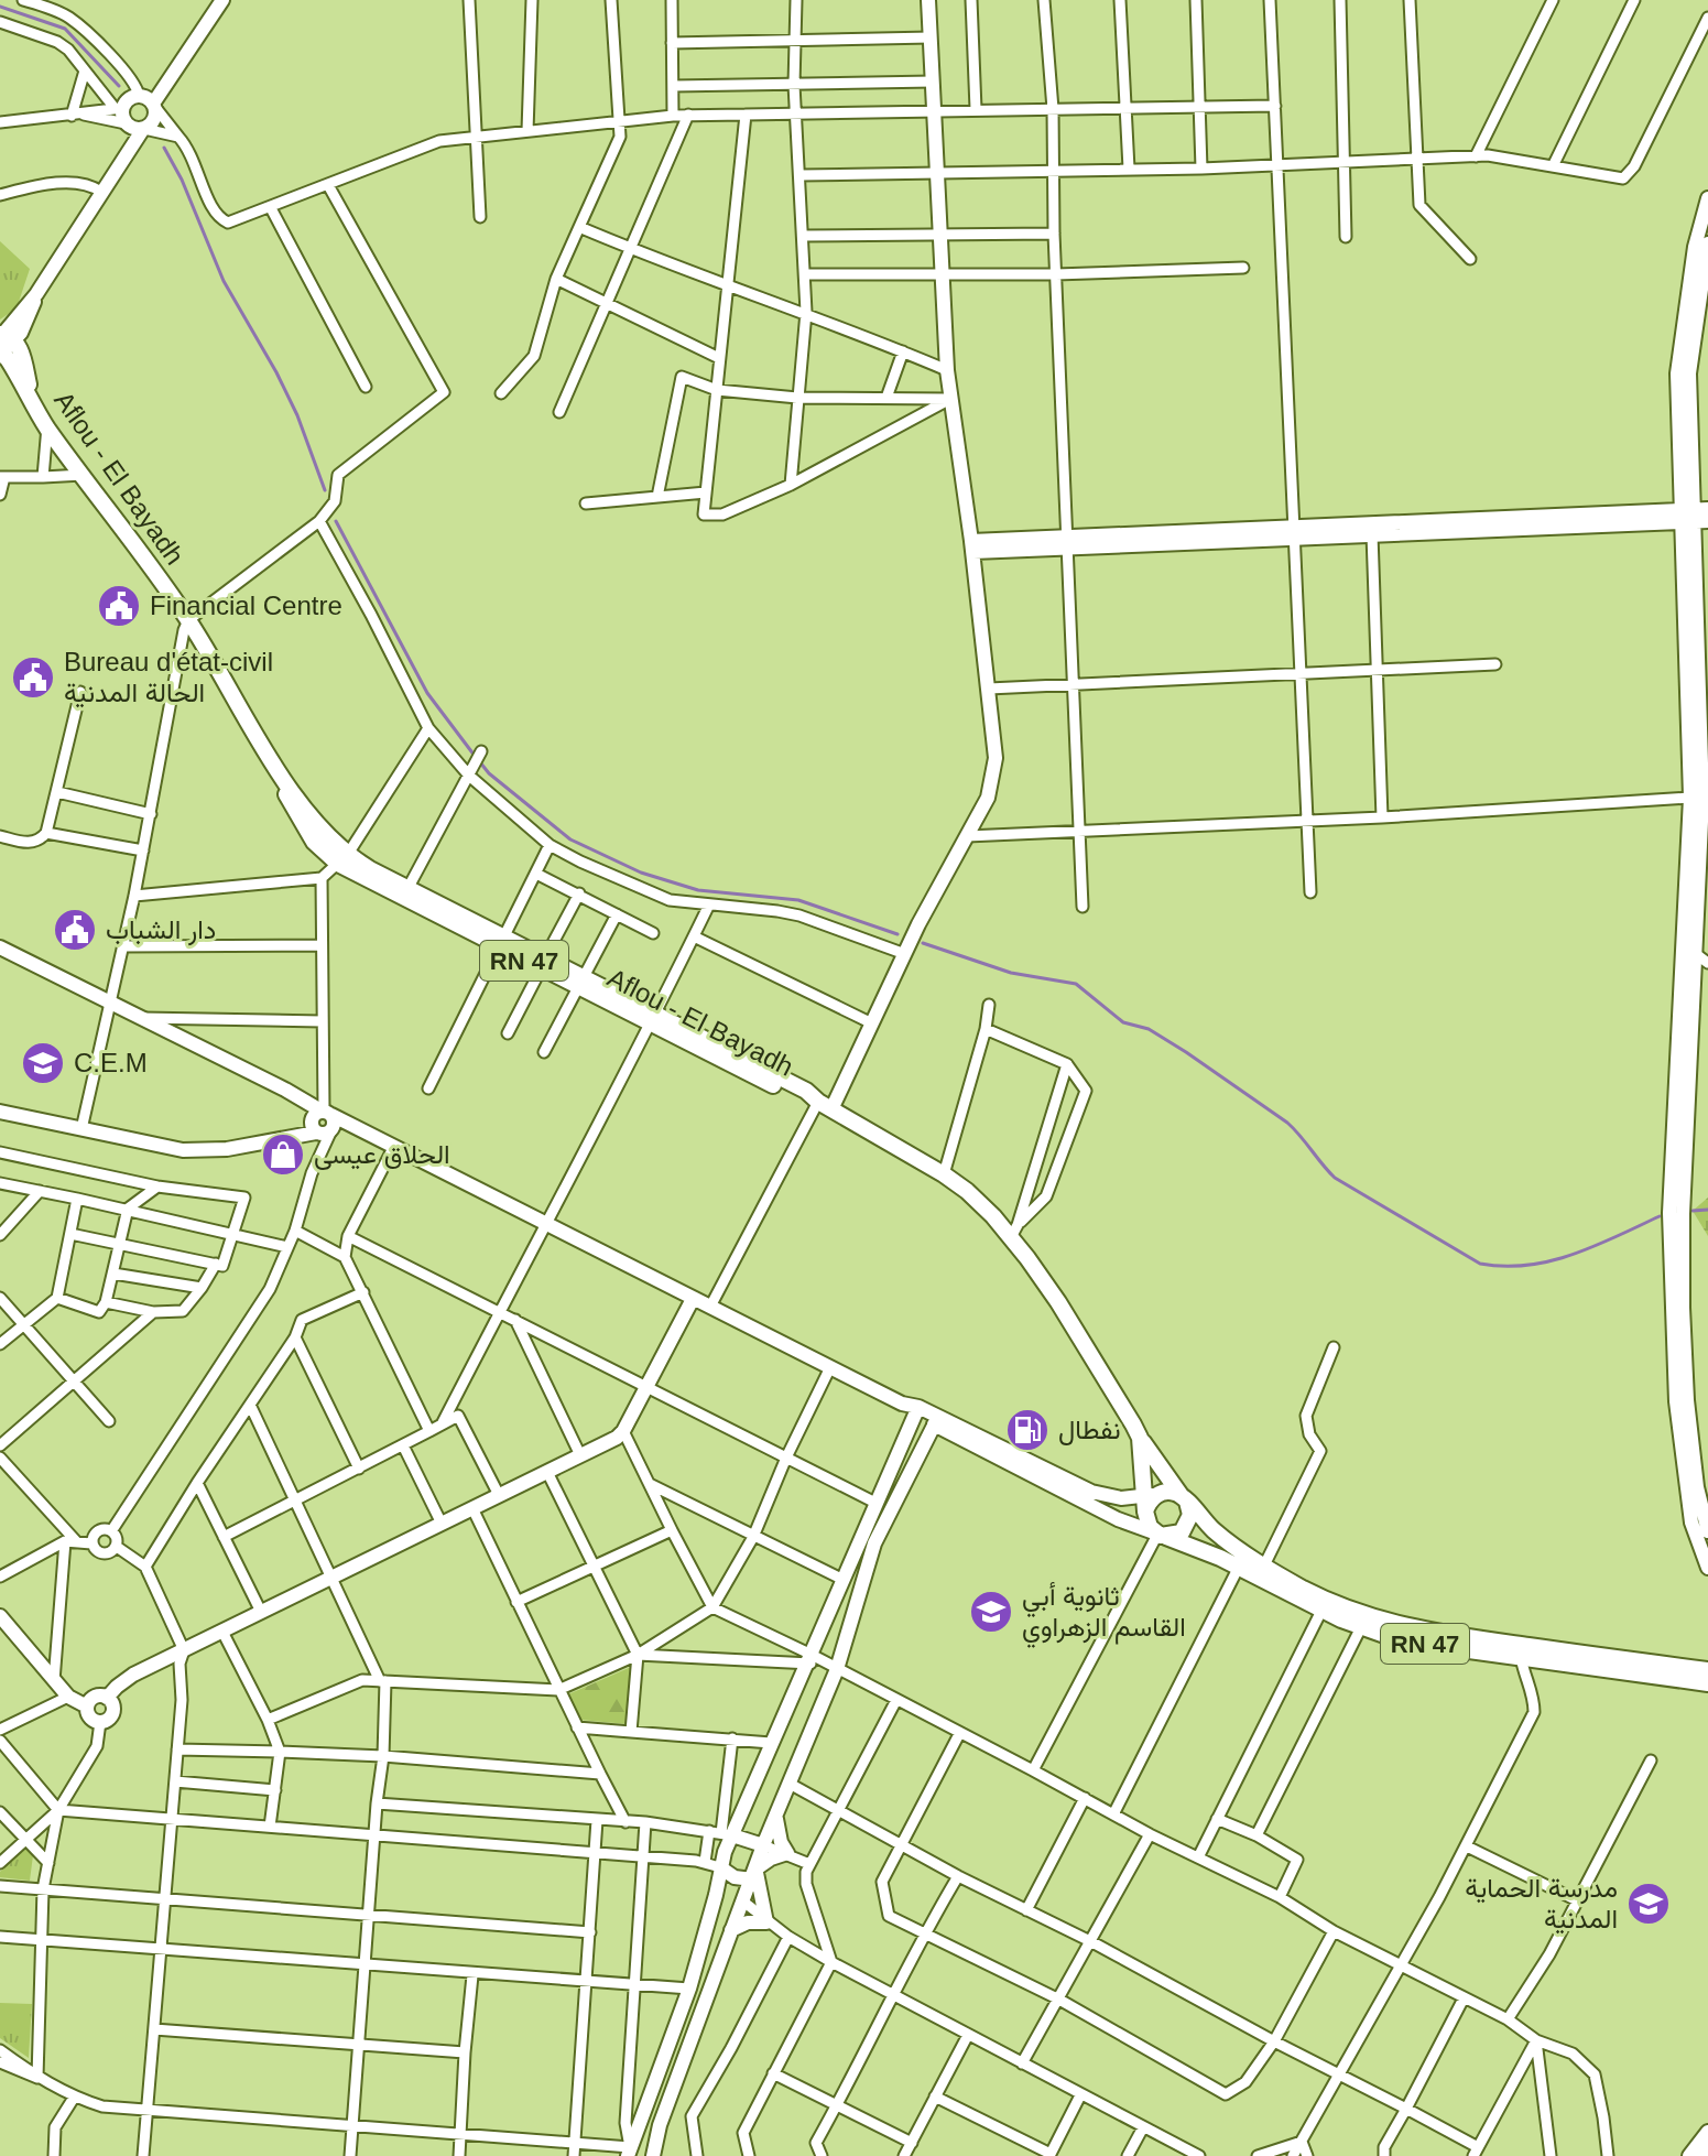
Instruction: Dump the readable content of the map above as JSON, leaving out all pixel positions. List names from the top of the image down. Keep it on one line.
{"streets":{"main road":["Aflou - El Bayadh","RN 47"]},"crossings":[["Aflou - El Bayadh","RN 47"]],"places":{"public building":["Financial Centre","Bureau d'état-civil الحالة المدنية","دار الشباب"],"school or university":["C.E.M","ثانوية أبي القاسم الزهراوي","مدرسة الحماية المدنية"],"shop":["الحلاق عيسى"],"fuel station":["نفطال"]}}
